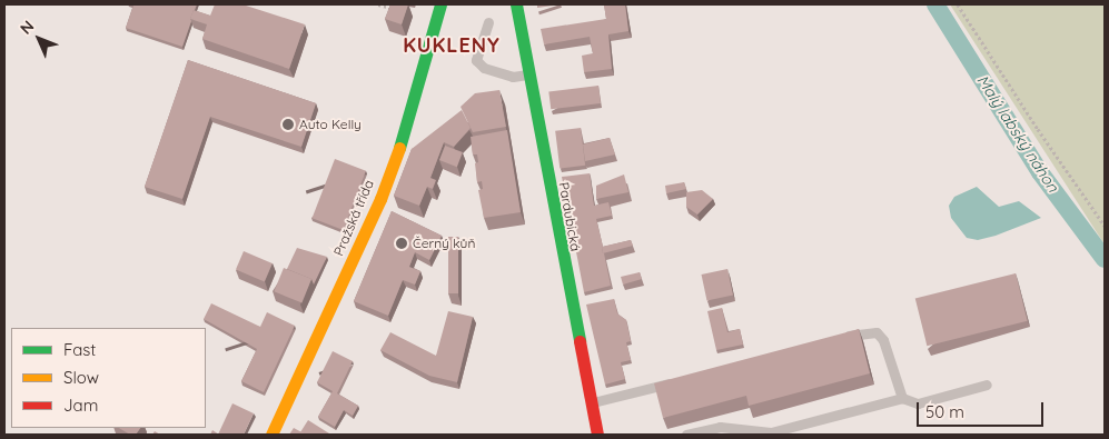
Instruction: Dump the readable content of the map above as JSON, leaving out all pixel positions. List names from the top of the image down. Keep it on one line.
{"streets":{"street":["Pardubická","Pražská třída"]},"districts":["KUKLENY"],"water":["Malý labský náhon"],"places":["Auto Kelly","Černý kůň"],"legend":["Fast","Slow","Jam"],"scale_bar":"50 m","north":"top left"}
